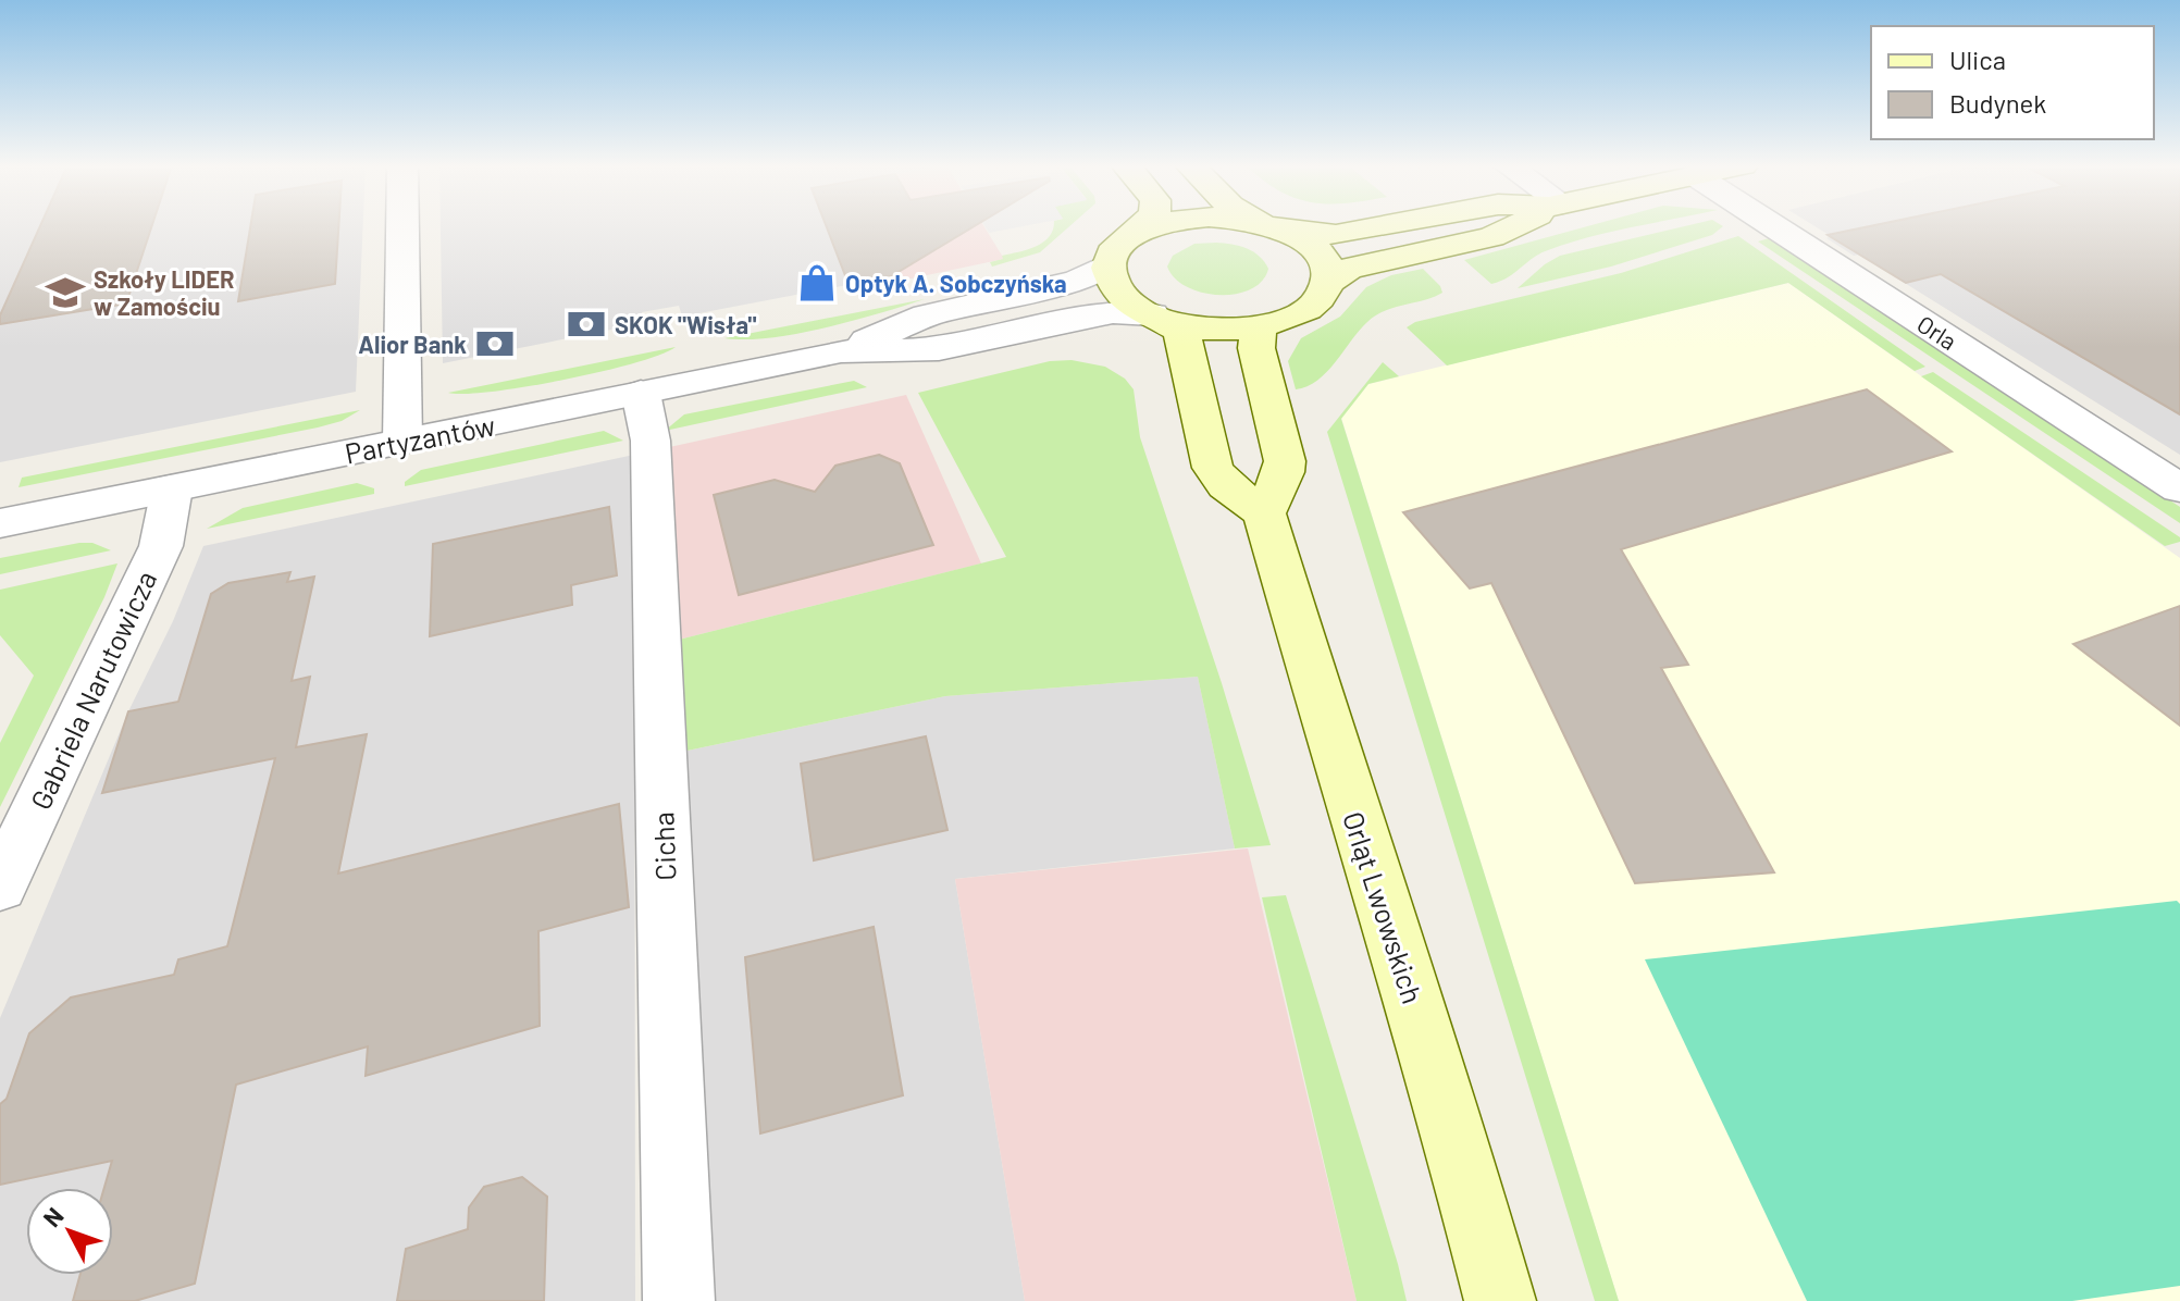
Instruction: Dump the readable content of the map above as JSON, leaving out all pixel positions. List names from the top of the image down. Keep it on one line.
{"streets":{"main road":["Orląt Lwowskich"],"street":["Orla","Partyzantów","Gabriela Narutowicza","Cicha"]},"crossings":[["Partyzantów","Gabriela Narutowicza"],["Partyzantów","Cicha"]],"places":{"shop":["Optyk A. Sobczyńska"],"school or university":["Szkoły LIDER w Zamościu"],"bank":["SKOK \"Wisła\"","Alior Bank"]},"legend":["Ulica","Budynek"],"north":"top left"}
